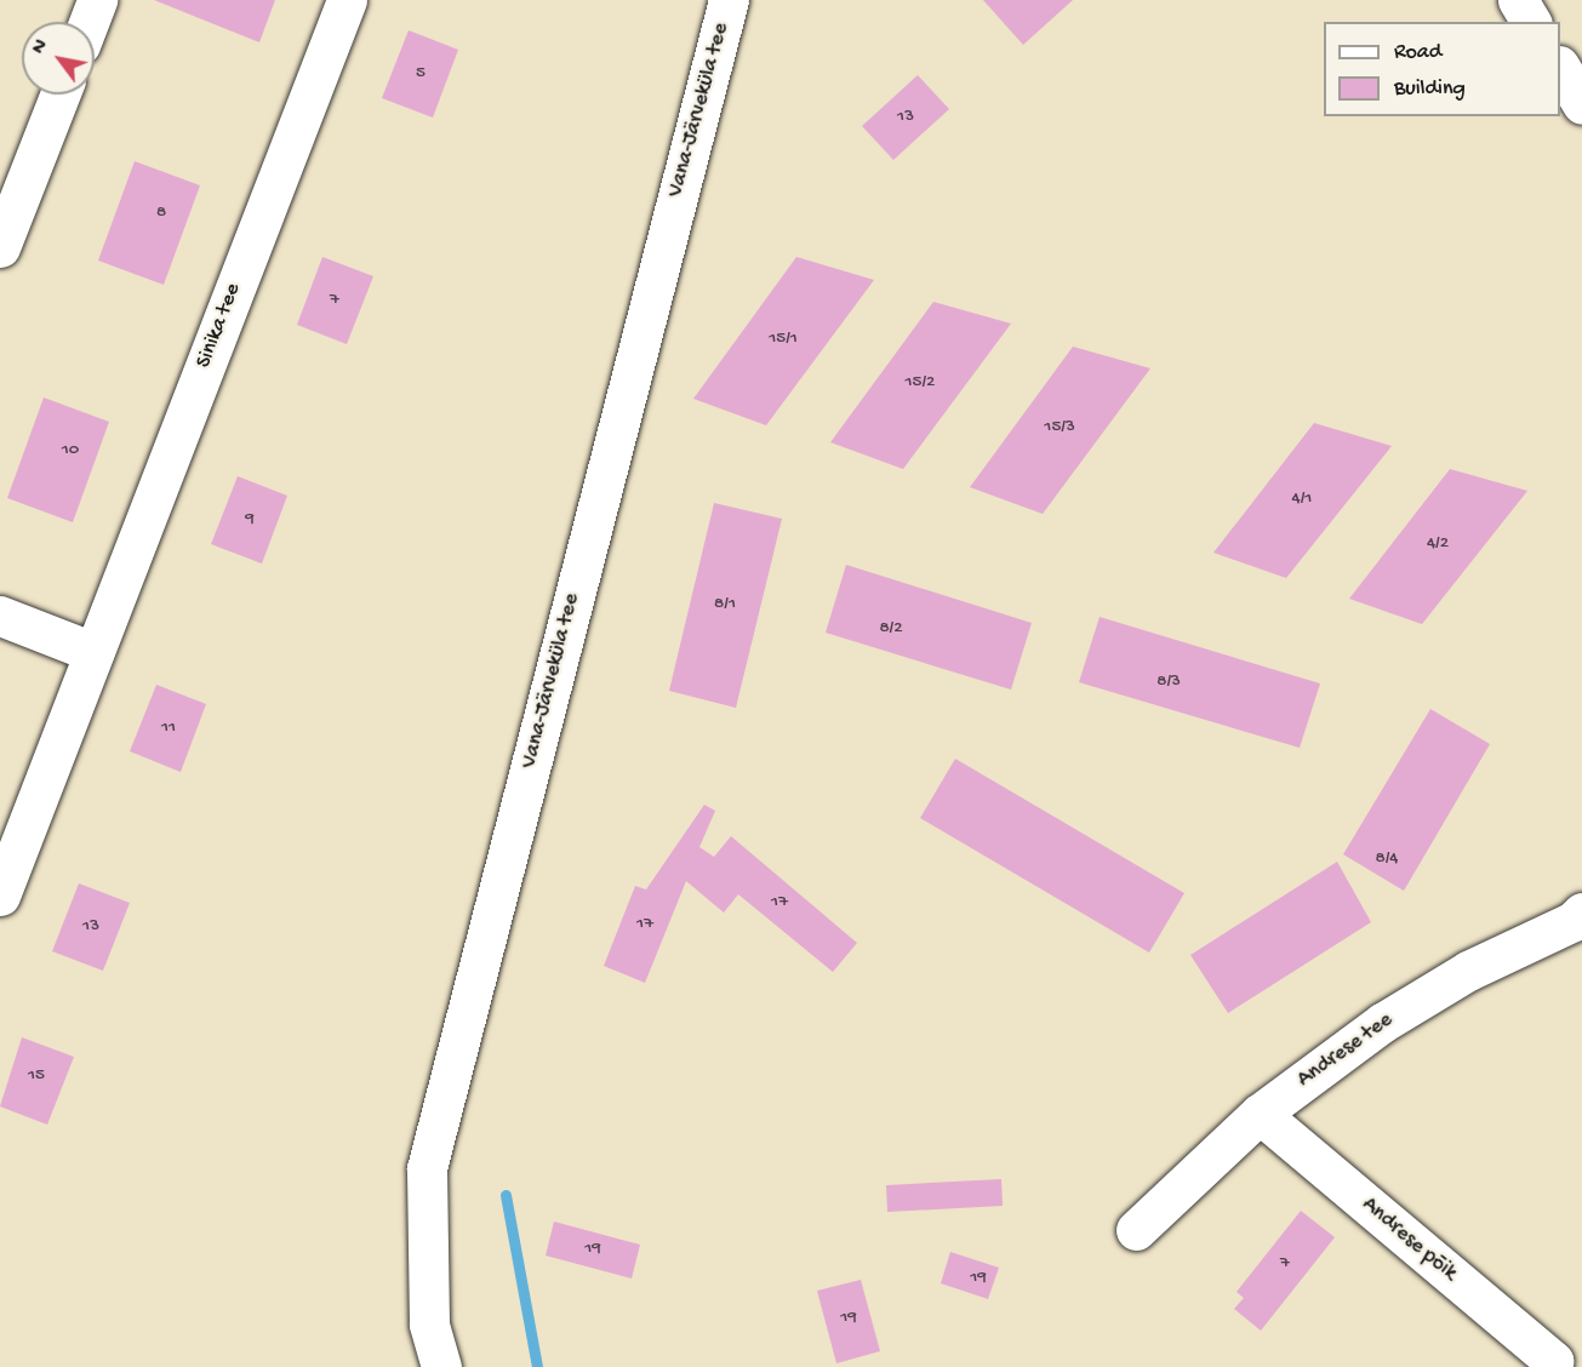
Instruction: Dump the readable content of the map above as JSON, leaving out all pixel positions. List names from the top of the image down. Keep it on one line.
{"streets":{"street":["Vana-Järveküla tee","Sinika tee","Andrese tee","Andrese põik"]},"crossings":[["Andrese tee","Andrese põik"]],"house_numbers":["5","13","8","7","15/1","15/2","15/3","10","4/1","9","4/2","8/1","8/2","8/3","11","8/4","17","17","13","15","19","7","19","19"],"legend":["Road","Building"],"north":"top left"}
